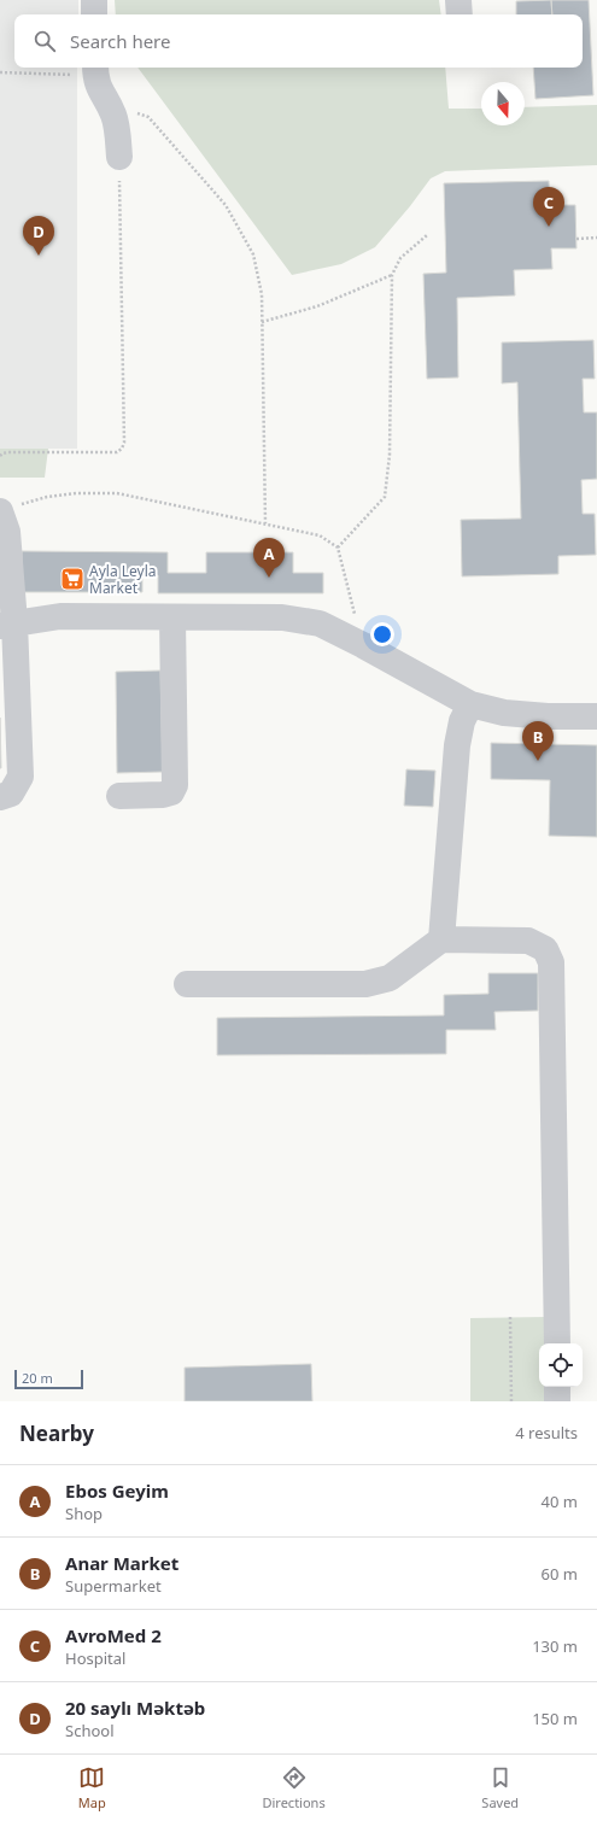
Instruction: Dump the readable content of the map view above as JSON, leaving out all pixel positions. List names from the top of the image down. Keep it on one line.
{"places":{"supermarket":["Ayla Leyla Market"]},"scale_bar":"20 m","north":"bottom","page":{"search":"Search here","pins":["C","D","A","B"],"scale":"20 m","heading":["Nearby","4 results"],"list":[{"mark":"A","name":"Ebos Geyim","note":"Shop","value":"40 m"},{"mark":"B","name":"Anar Market","note":"Supermarket","value":"60 m"},{"mark":"C","name":"AvroMed 2","note":"Hospital","value":"130 m"},{"mark":"D","name":"20 saylı Məktəb","note":"School","value":"150 m"}],"nav":["Map","Directions","Saved"]}}
